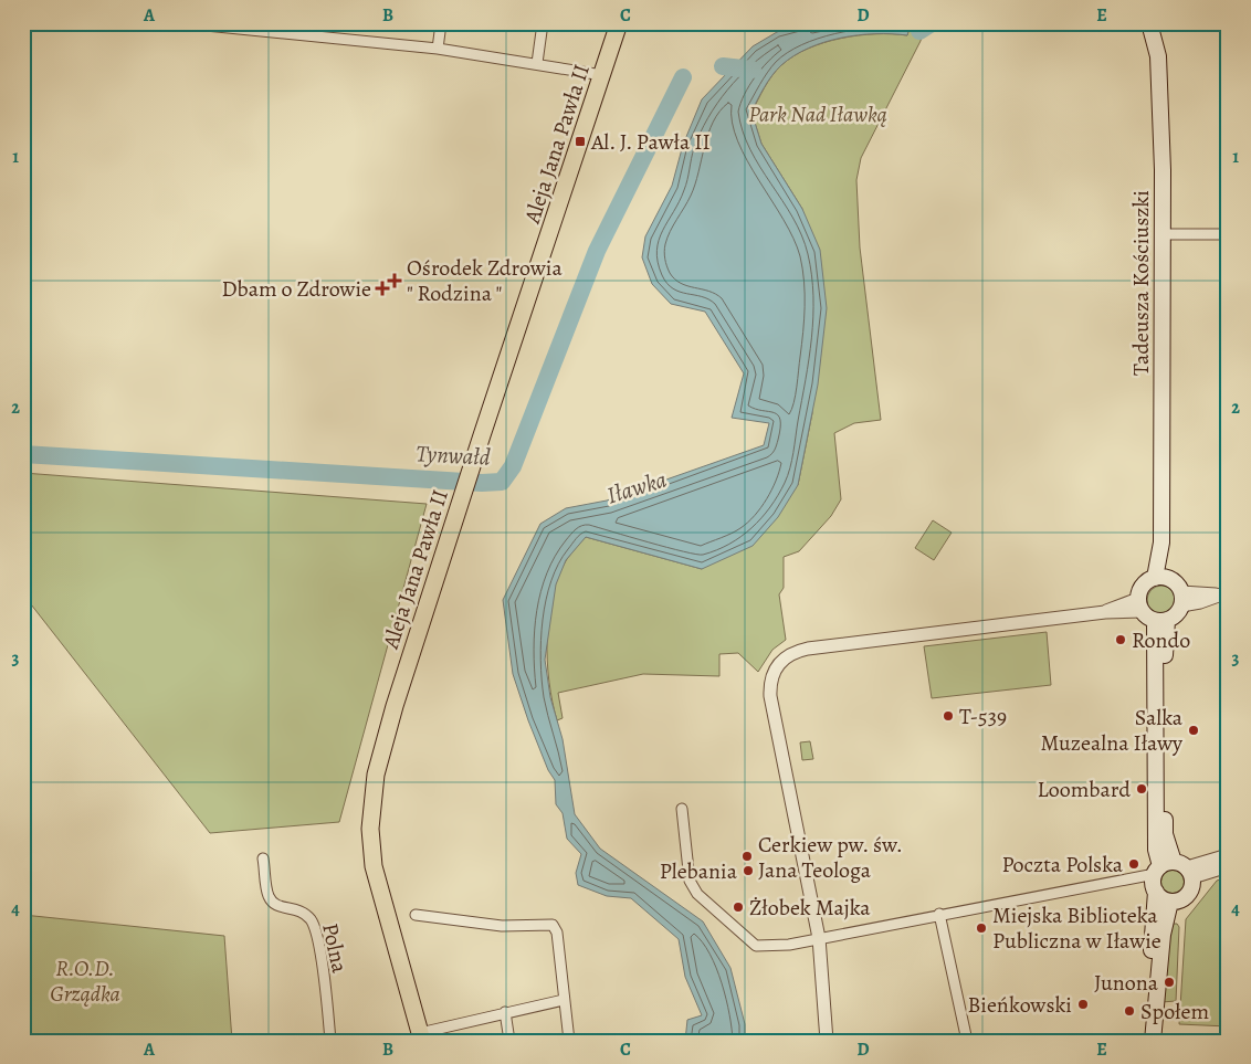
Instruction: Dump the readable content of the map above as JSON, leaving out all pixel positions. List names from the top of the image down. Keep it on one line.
{"streets":{"main road":["Aleja Jana Pawła II","Tadeusza Kościuszki"],"street":["Polna"]},"water":["Tynwałd","Iławka"],"parks":["Park Nad Iławką","R.O.D. Grządka"],"places":{"transit":["Al. J. Pawła II"],"health":["Ośrodek Zdrowia \" Rodzina \"","Dbam o Zdrowie"],"other":["Rondo","T-539","Salka Muzealna Iławy","Loombard","Cerkiew pw. św. Jana Teologa","Poczta Polska","Plebania","Żłobek Majka","Miejska Biblioteka Publiczna w Iławie","Junona","Bieńkowski","Społem"]},"grid":{"columns":["A","B","C","D","E"],"rows":["1","2","3","4"]}}
